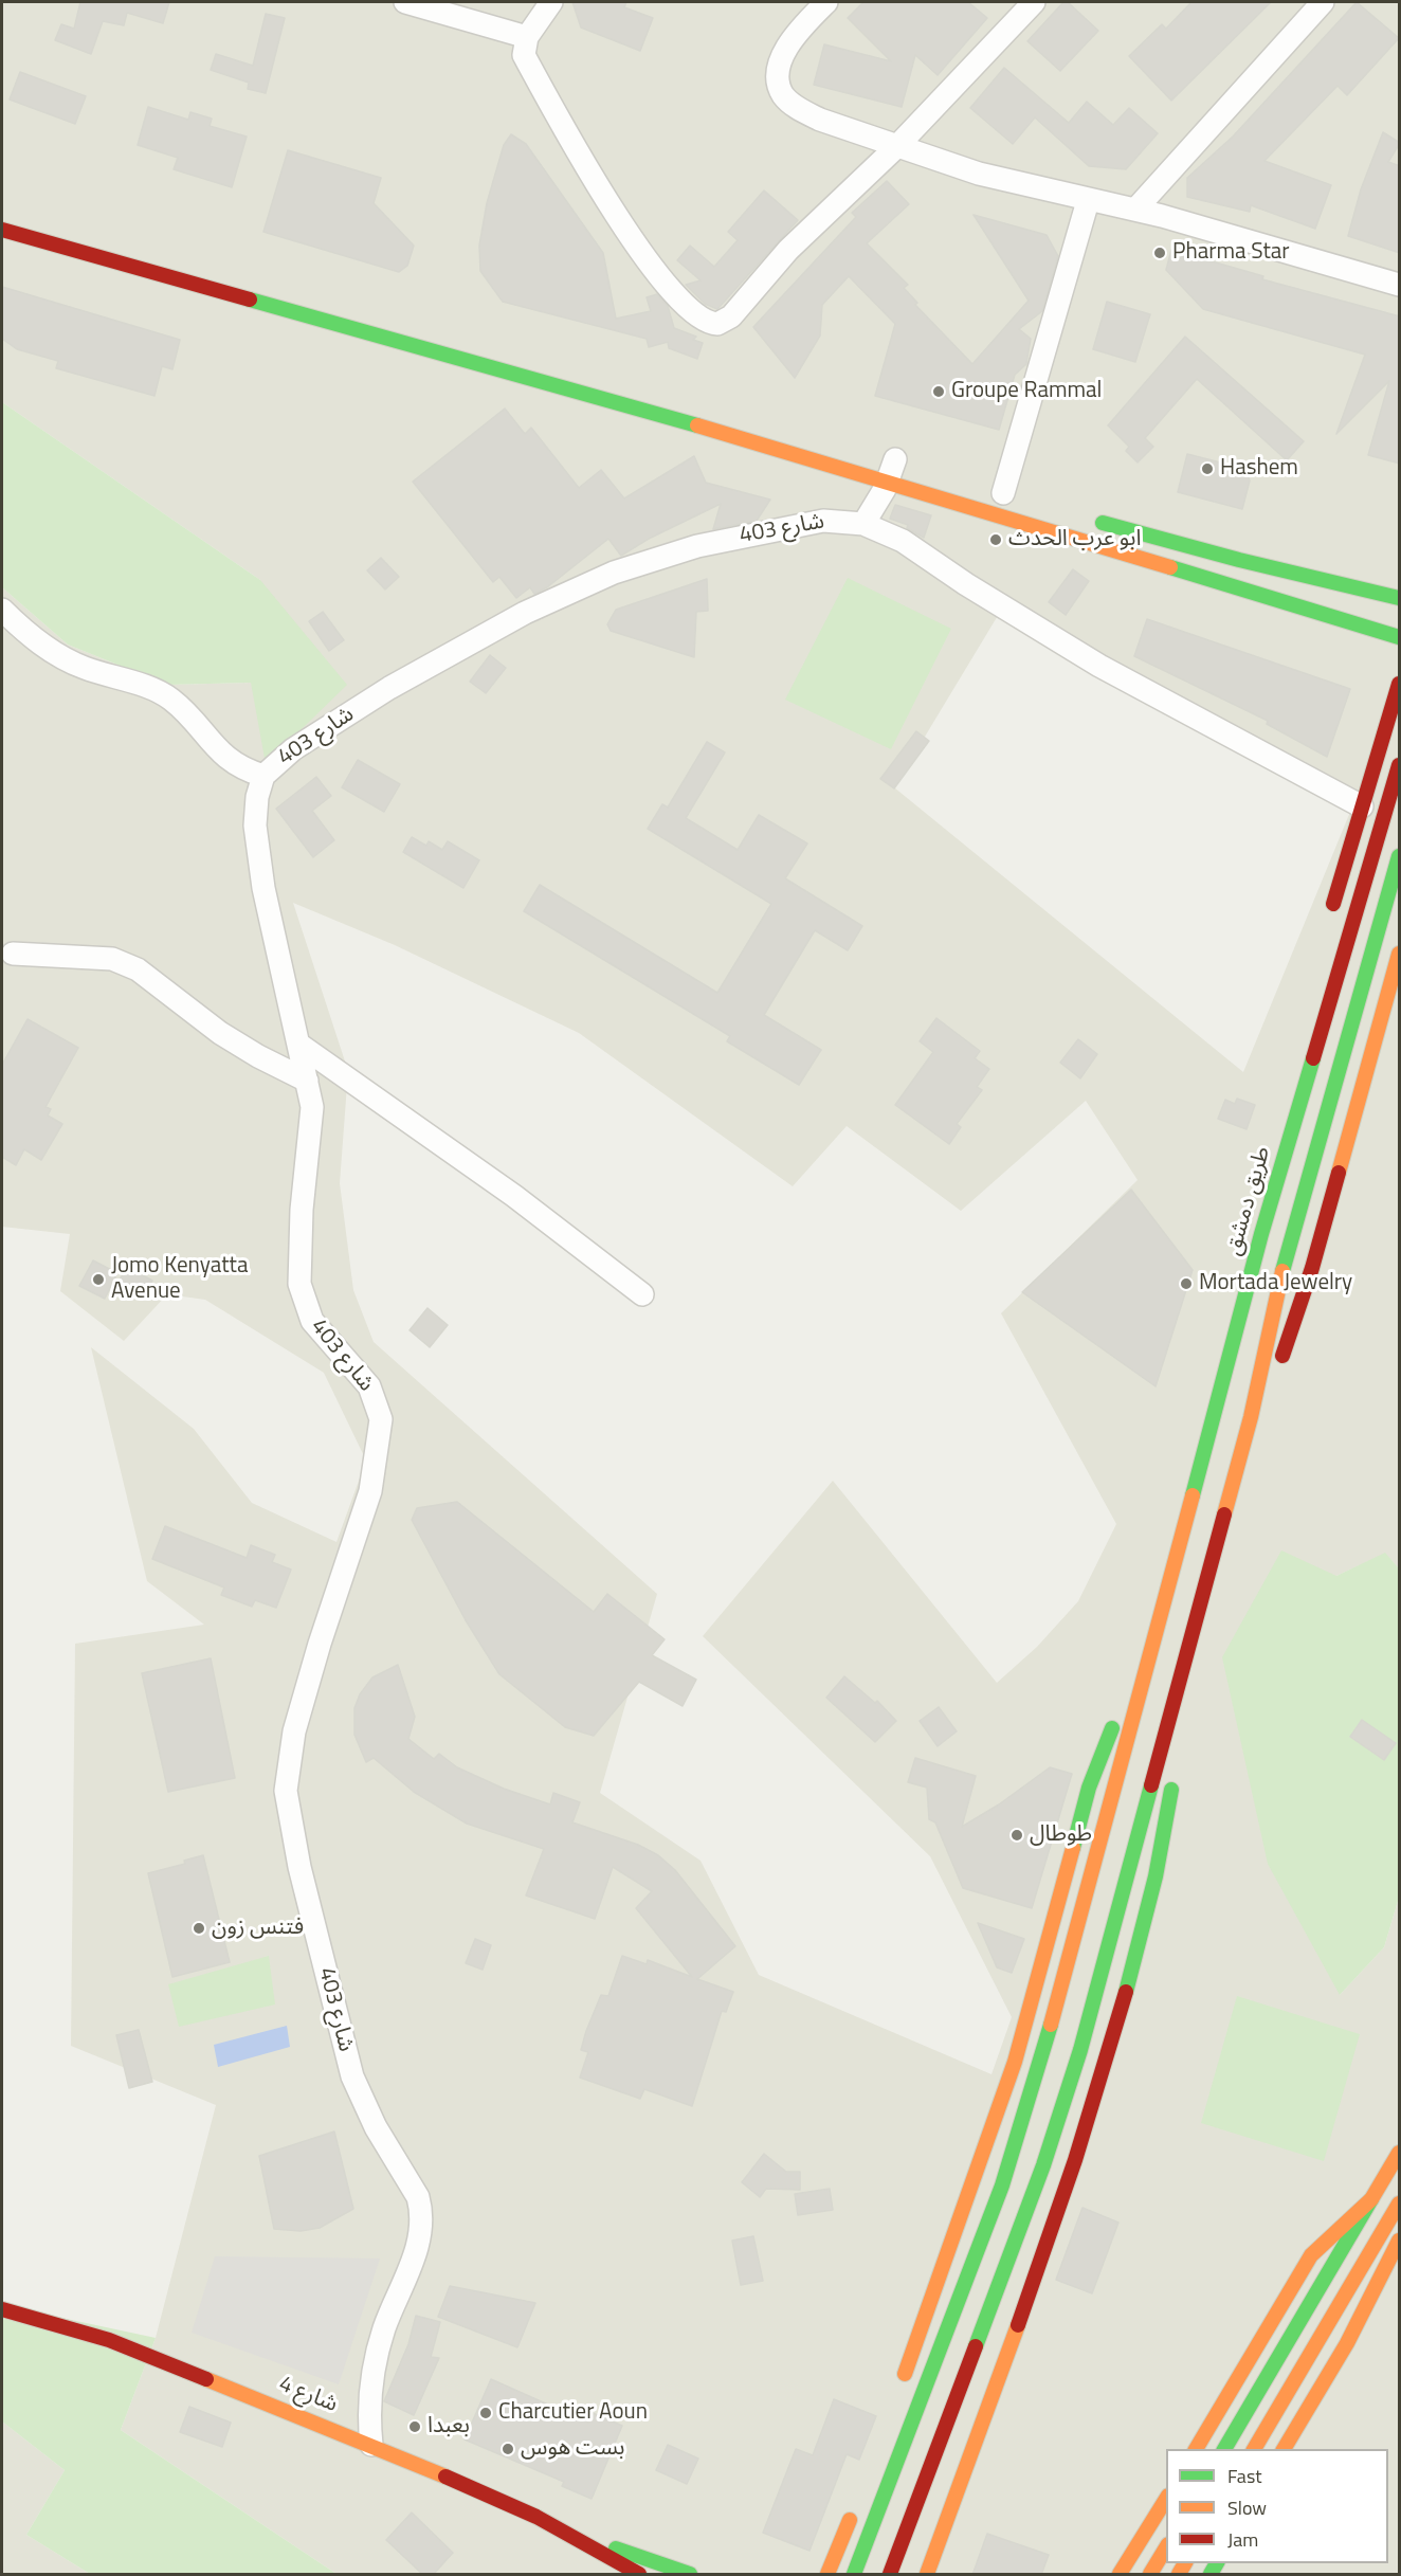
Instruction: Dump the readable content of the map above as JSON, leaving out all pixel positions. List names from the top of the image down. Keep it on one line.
{"streets":{"main road":["طريق دمشق","شارع 4"],"street":["شارع 403"]},"crossings":[["شارع 403","شارع 4"]],"places":["Pharma Star","Groupe Rammal","Hashem","ابو عرب الحدث","Jomo Kenyatta Avenue","Mortada Jewelry","طوطال","فتنس زون","Charcutier Aoun","بعبدا","بست هوس"],"legend":["Fast","Slow","Jam"]}
